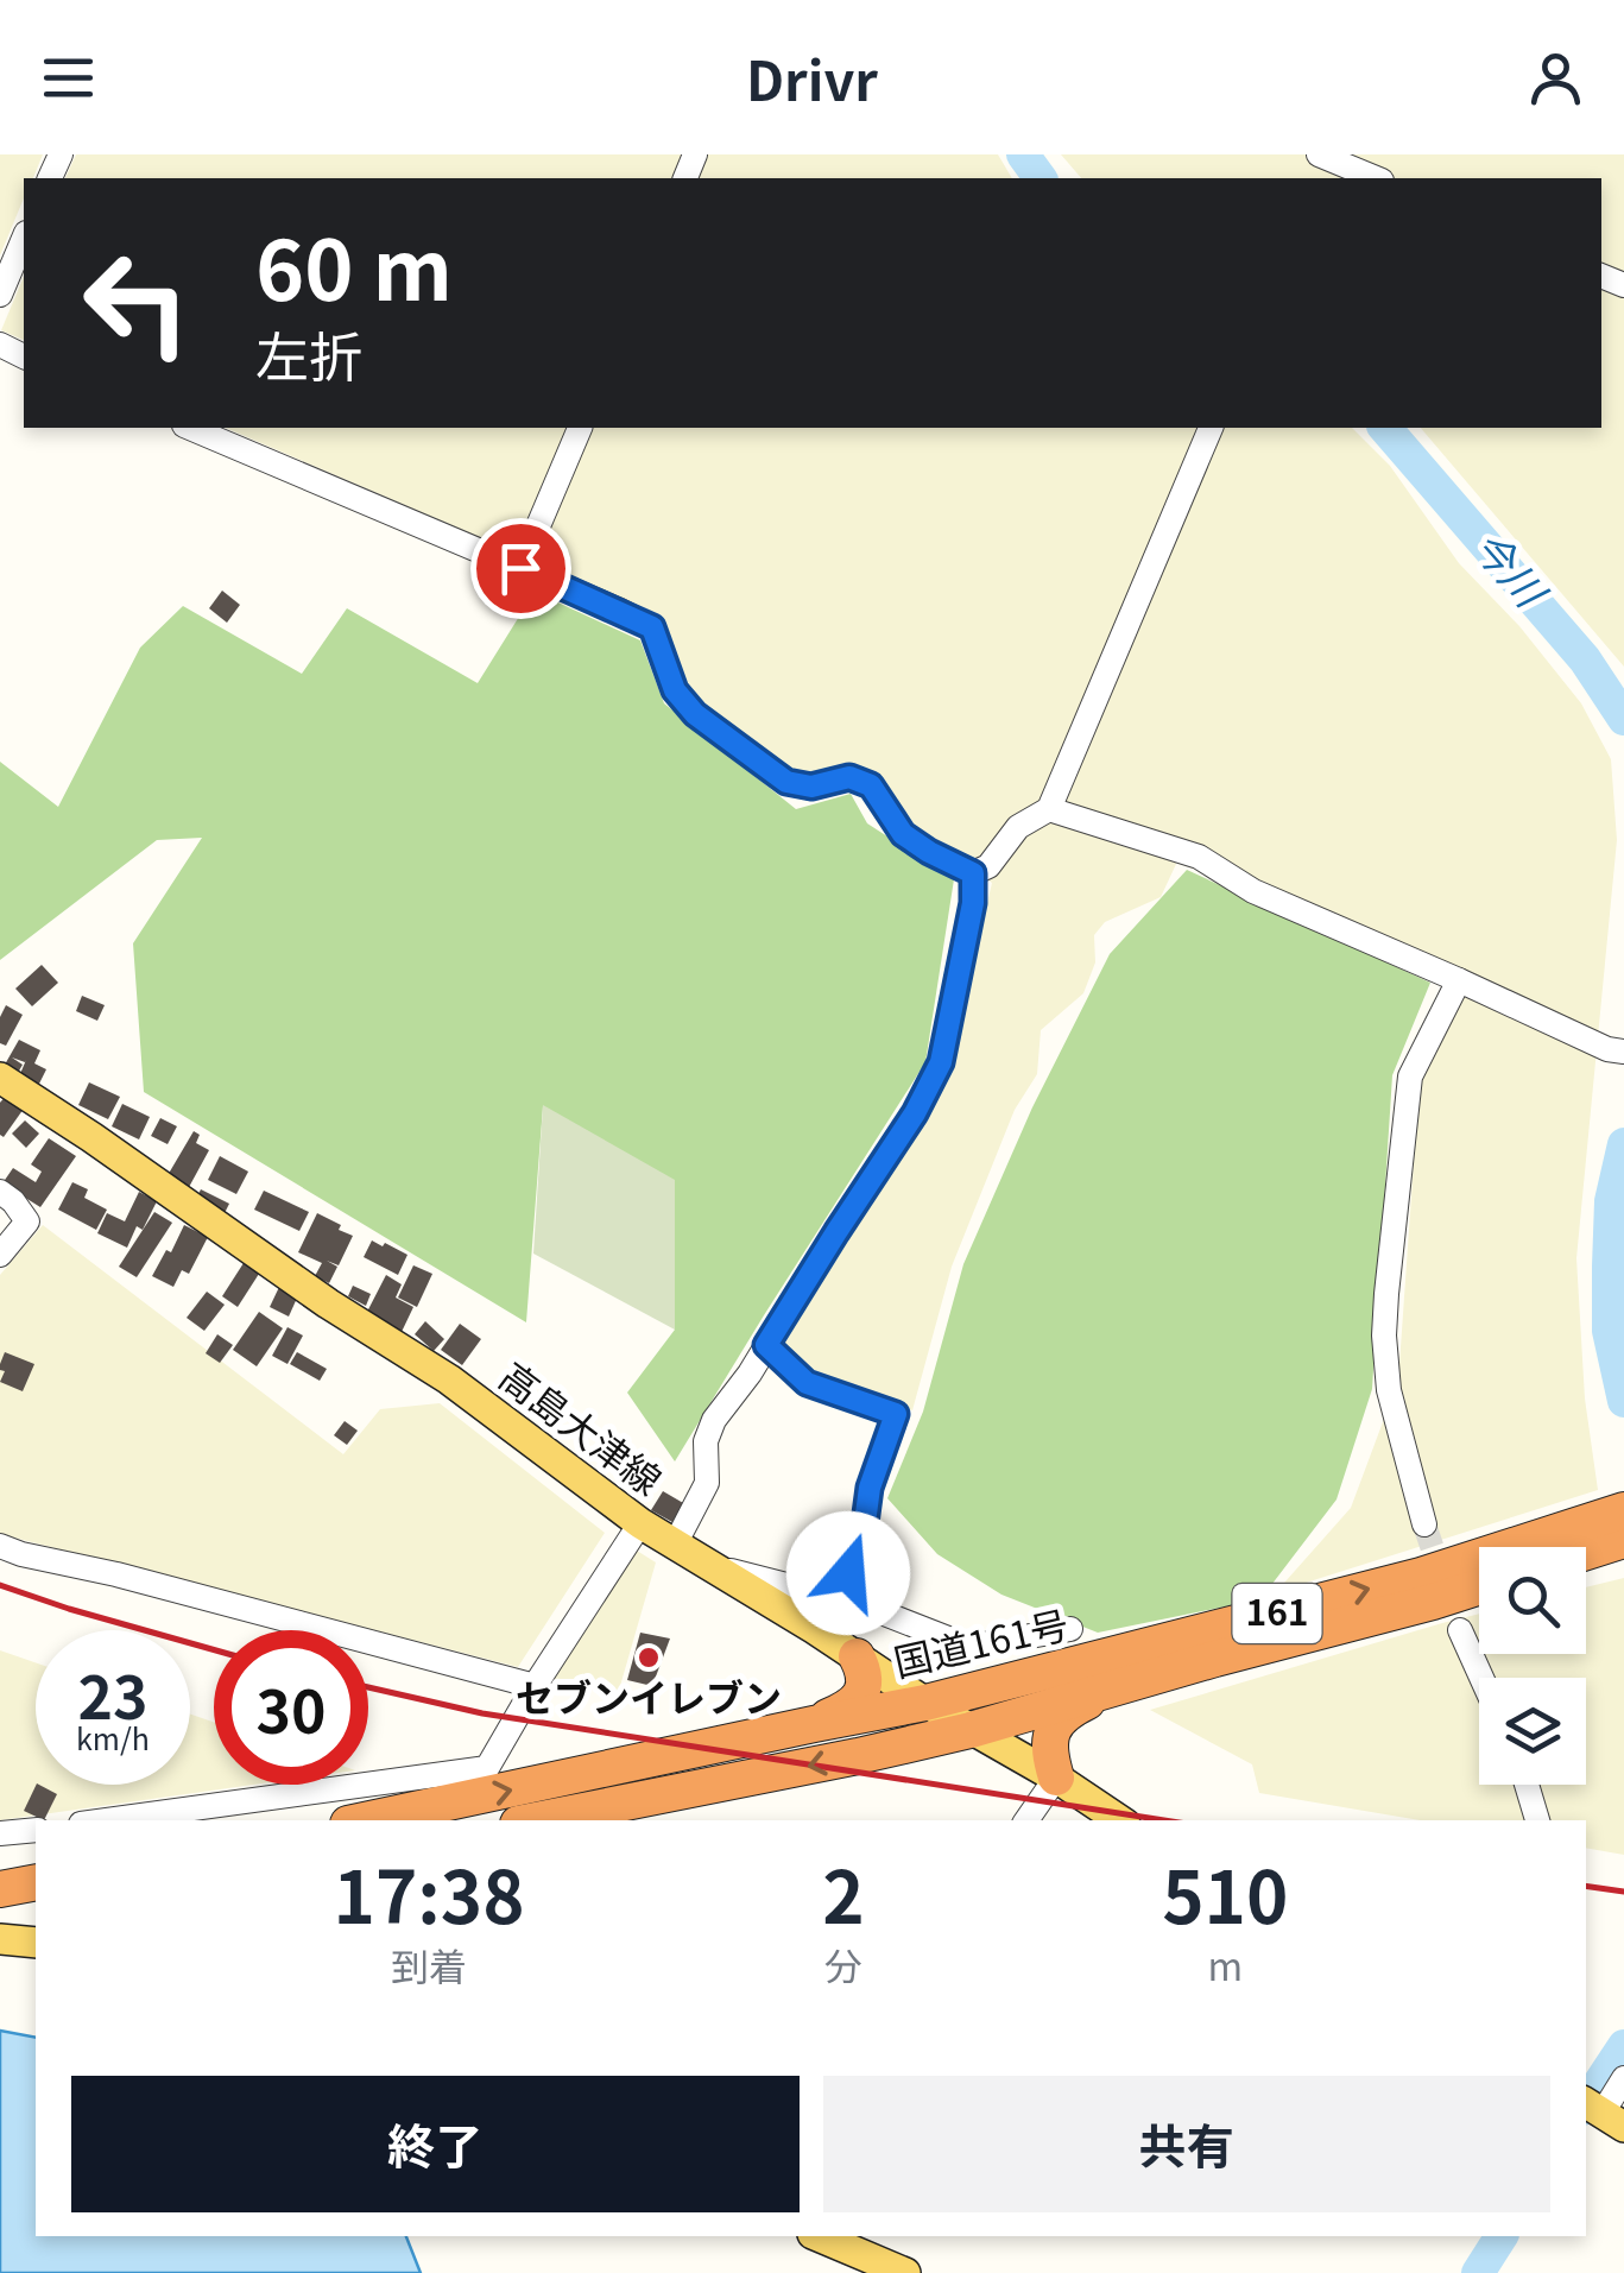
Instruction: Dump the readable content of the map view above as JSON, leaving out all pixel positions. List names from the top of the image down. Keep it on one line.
{"streets":{"highway":["161","国道161号"],"main road":["高島大津線"]},"water":["今川"],"places":["セブンイレブン"],"page":{"header":"Drivr","turn":["60 m","左折"],"speed":"23 km/h","limit":"30","eta":["17:38","到着","2","分","510","m"],"buttons":["終了","共有"]}}
